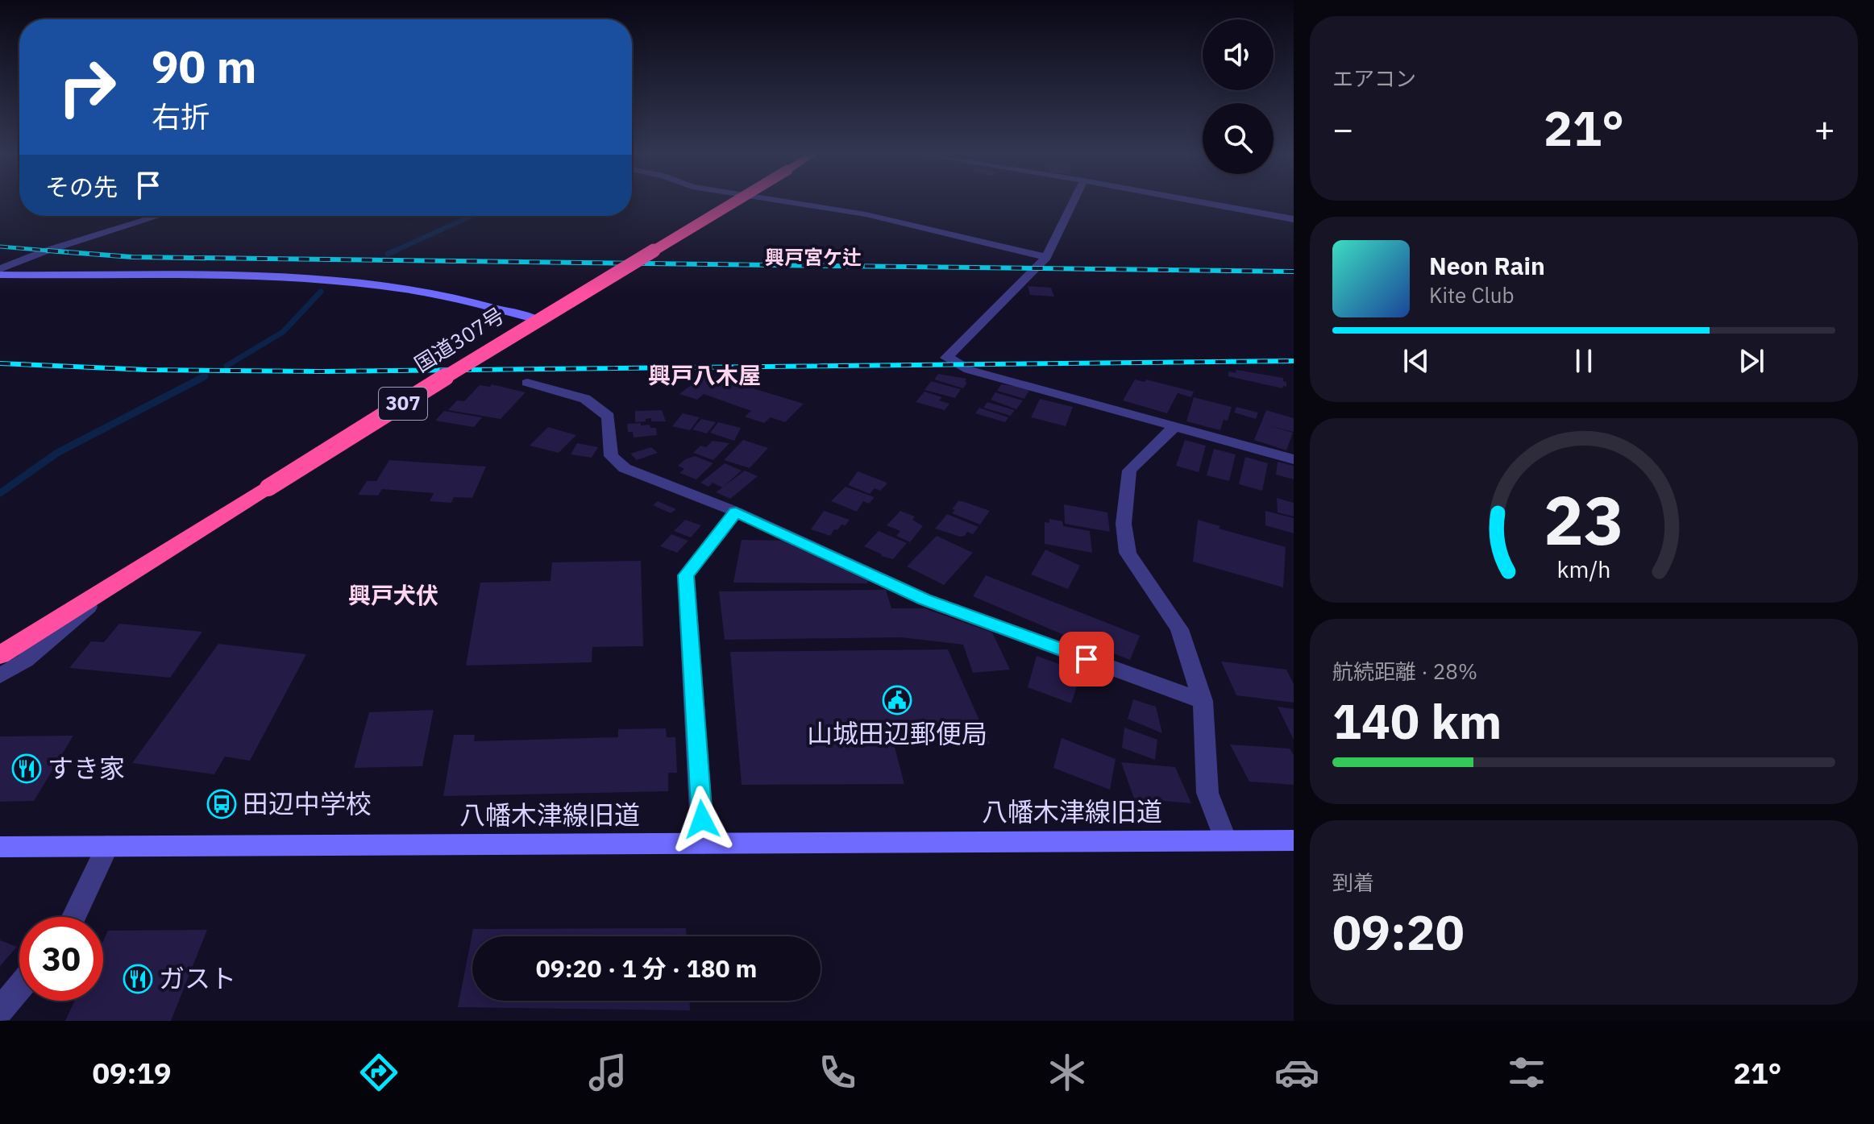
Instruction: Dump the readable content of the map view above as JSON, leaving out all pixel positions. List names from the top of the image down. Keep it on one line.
{"streets":{"highway":["国道307号","307"],"street":["八幡木津線旧道"]},"districts":["興戸宮ケ辻","興戸八木屋","興戸犬伏"],"places":{"public building":["山城田辺郵便局"],"restaurant":["すき家","ガスト"],"bus stop":["田辺中学校"]},"page":{"tile":["エアコン",["航続距離 · 28%","140 km"],["到着","09:20"]],"turn":["90 m","右折"],"heat":["−","21°","+"],"then":"その先","song":["Neon Rain","Kite Club"],"limit":"30","trip":"09:20 · 1 分 · 180 m","tabs":["09:19","21°"],"gauge":["23","km/h"]}}
